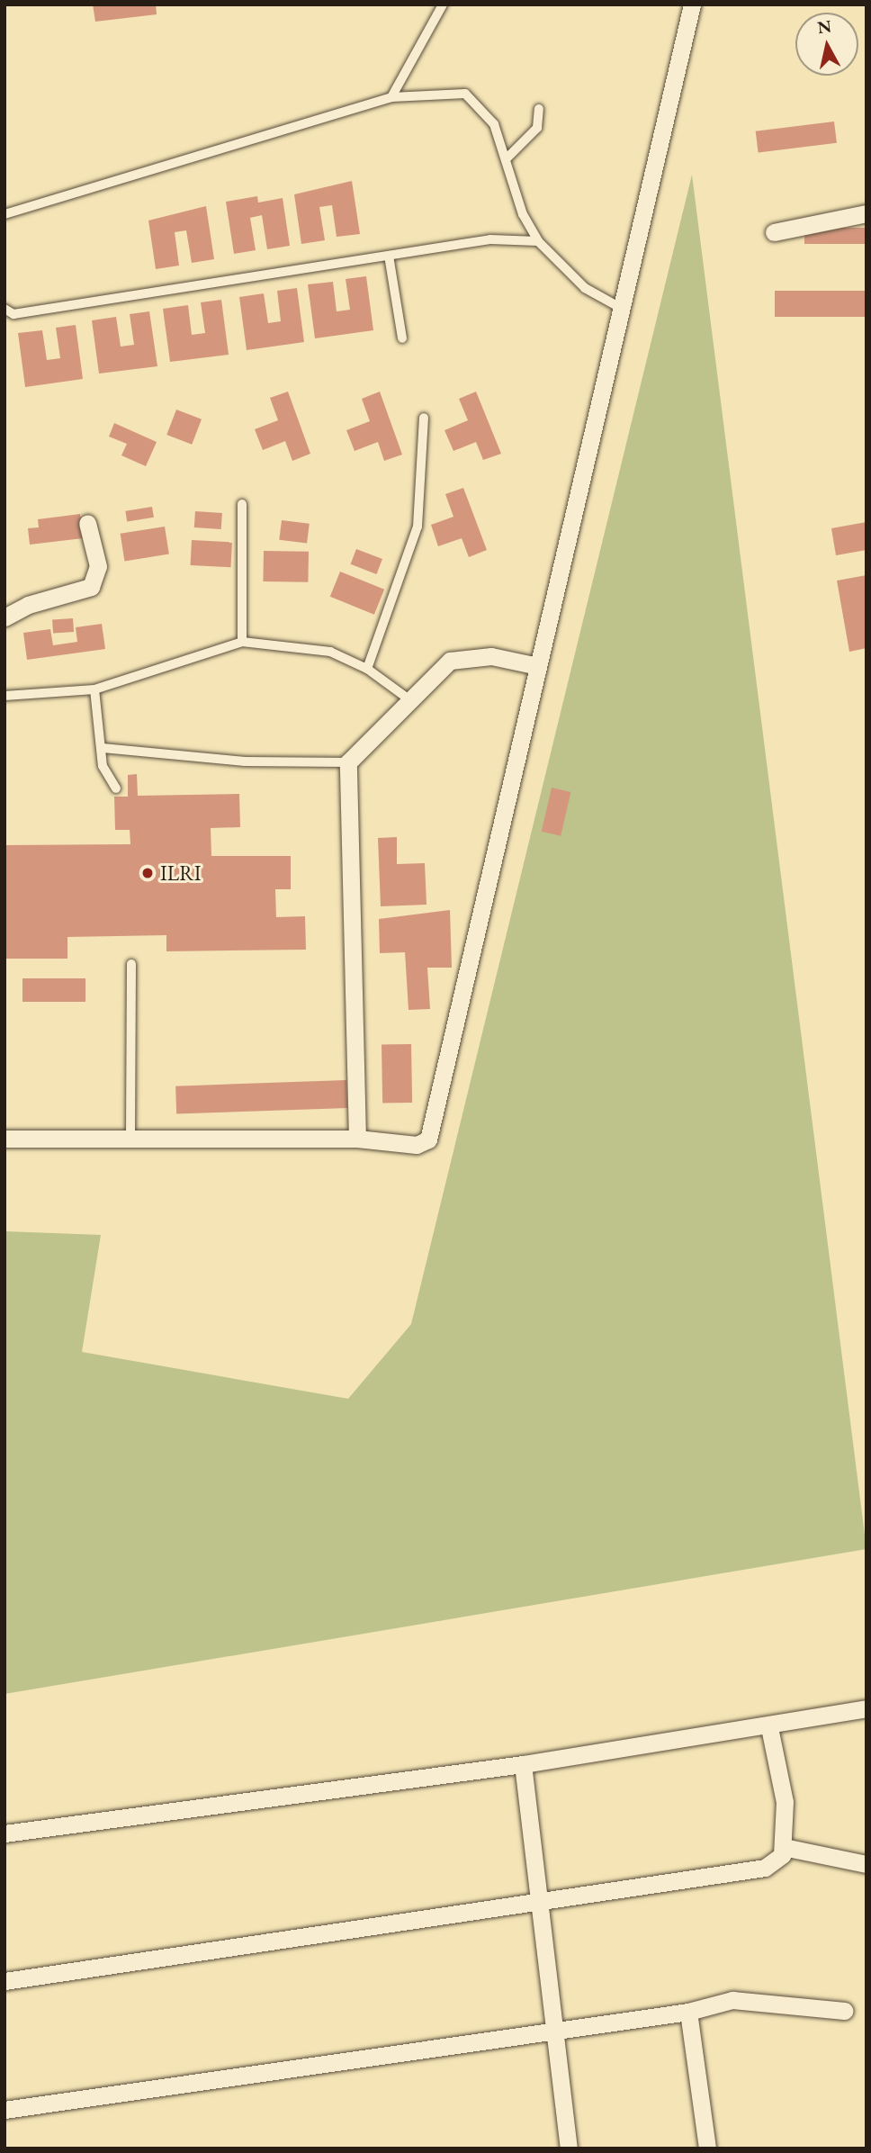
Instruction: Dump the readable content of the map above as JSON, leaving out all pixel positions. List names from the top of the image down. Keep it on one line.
{"places":["ILRI"],"north":"top"}
